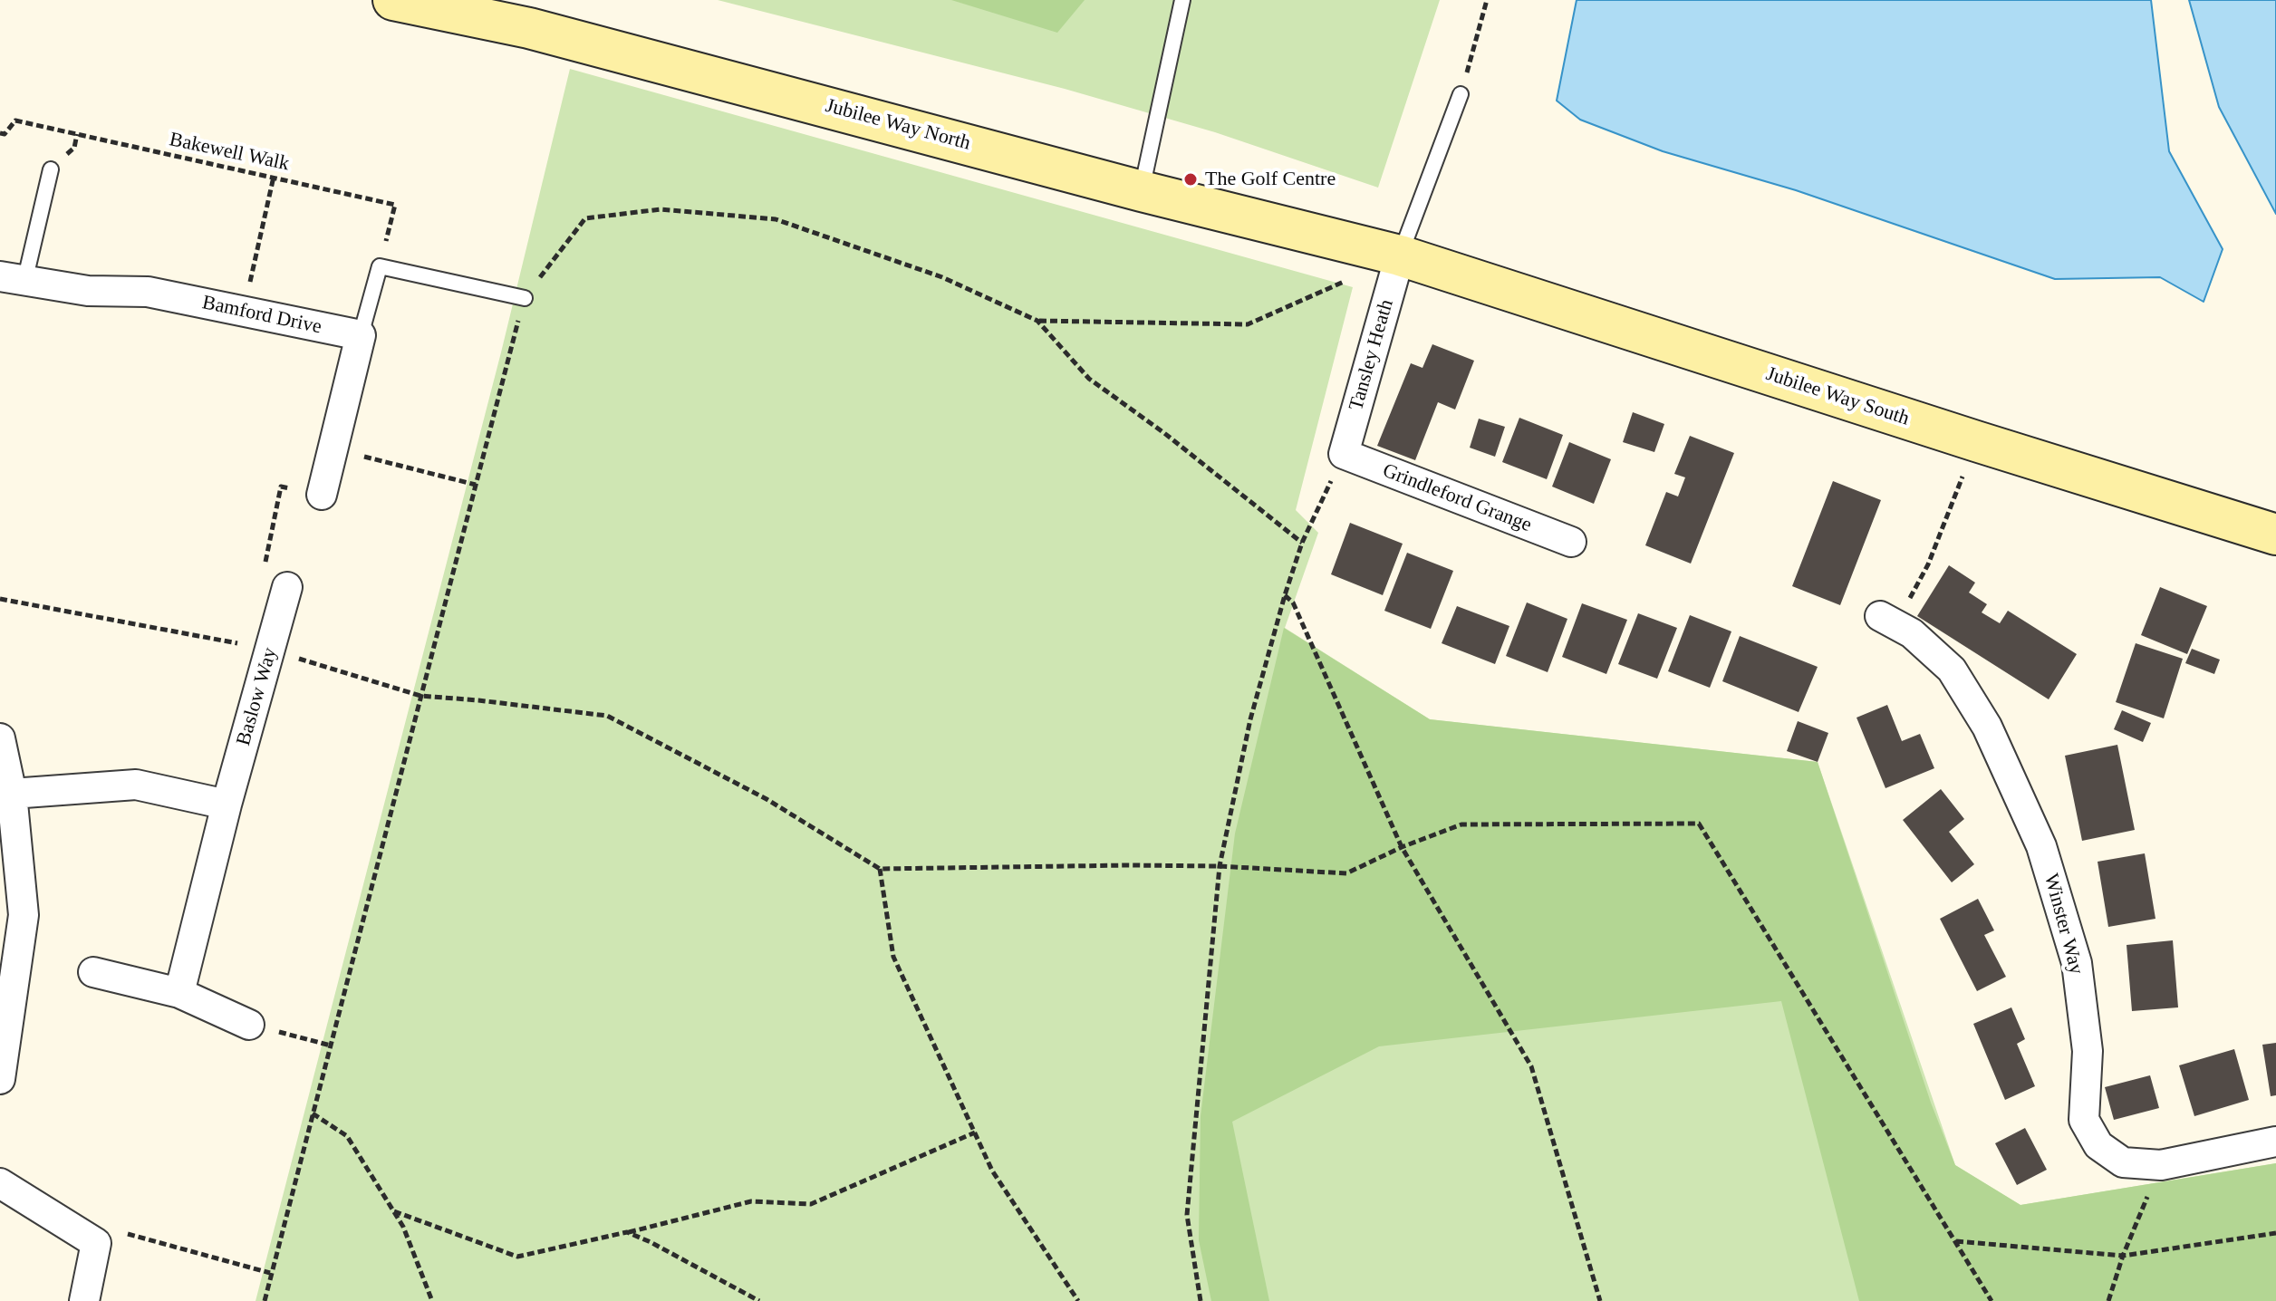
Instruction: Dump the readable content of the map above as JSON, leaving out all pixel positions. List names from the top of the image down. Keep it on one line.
{"streets":{"street":["Jubilee Way North","Bamford Drive","Tansley Heath","Jubilee Way South","Grindleford Grange","Baslow Way","Winster Way"],"path":["Bakewell Walk"]},"crossings":[["Jubilee Way North","Tansley Heath"],["Jubilee Way North","Jubilee Way South"],["Tansley Heath","Jubilee Way South"],["Tansley Heath","Grindleford Grange"]],"places":["The Golf Centre"]}
